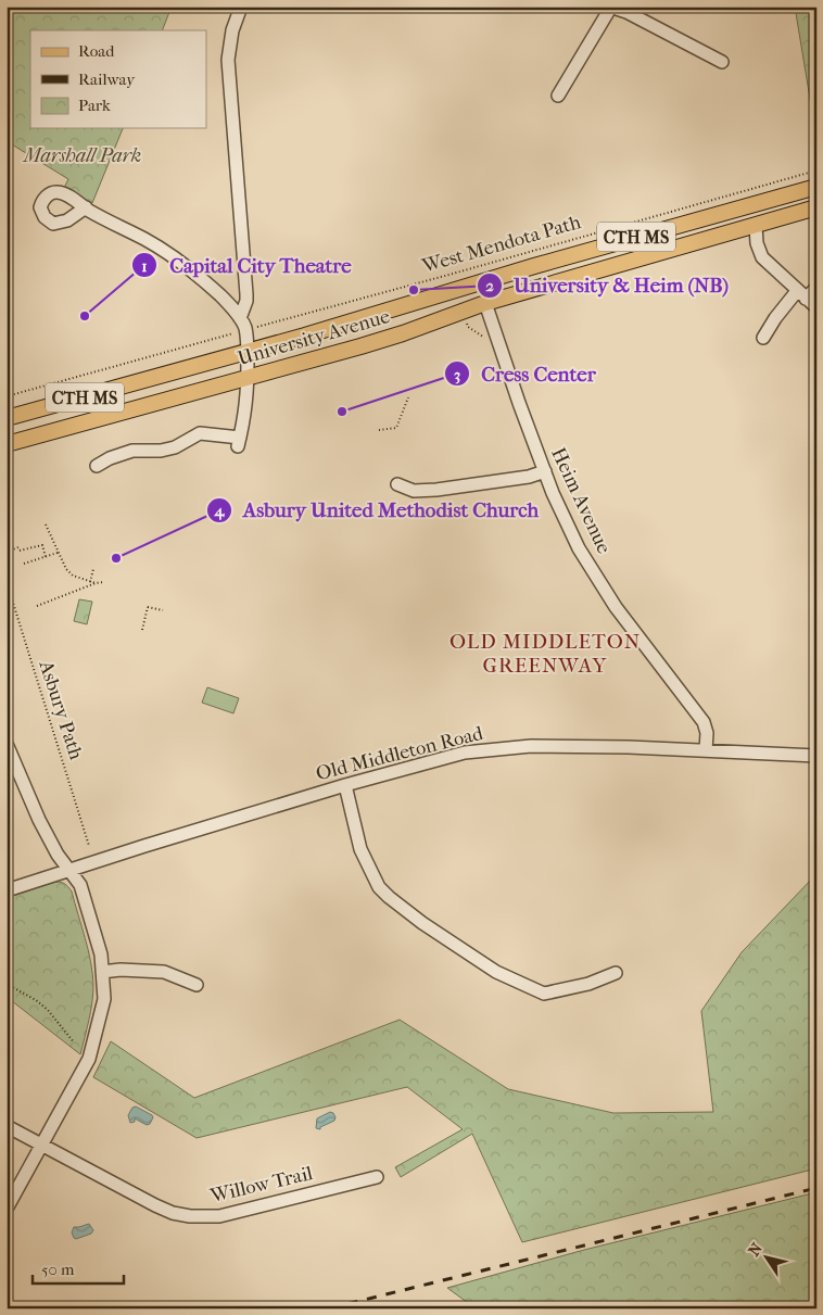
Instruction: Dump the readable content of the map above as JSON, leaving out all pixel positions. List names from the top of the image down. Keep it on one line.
{"streets":{"main road":["CTH MS","University Avenue"],"street":["Heim Avenue","Old Middleton Road","Willow Trail"],"path":["West Mendota Path","Asbury Path"]},"crossings":[["University Avenue","Heim Avenue"],["Heim Avenue","Old Middleton Road"]],"districts":["OLD MIDDLETON GREENWAY"],"parks":["Marshall Park"],"places":["University & Heim (NB)","Capital City Theatre","Cress Center","Asbury United Methodist Church"],"legend":["Road","Railway","Park"],"scale_bar":"50 m","north":"top left"}
